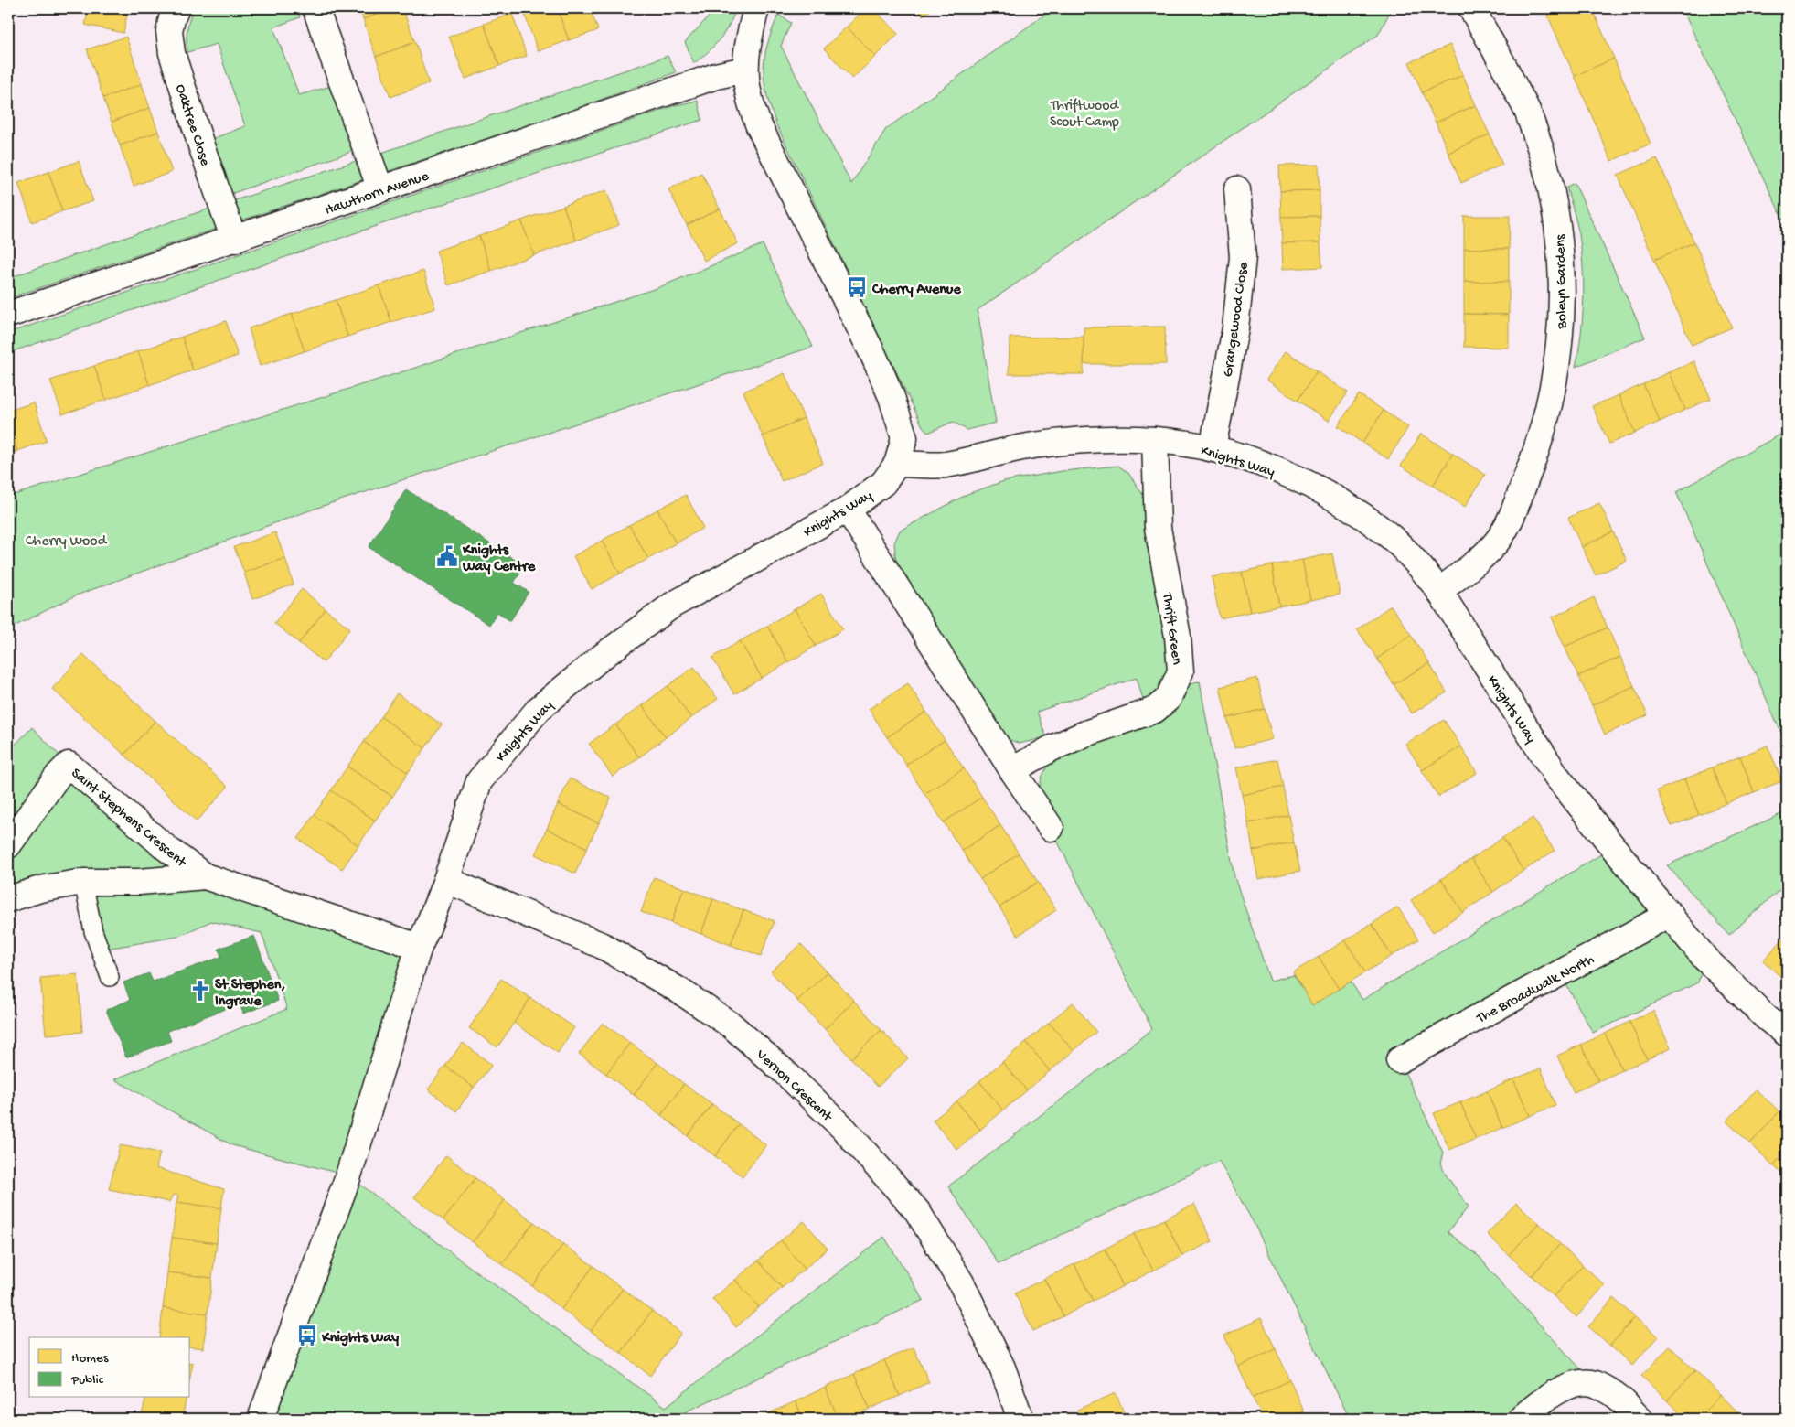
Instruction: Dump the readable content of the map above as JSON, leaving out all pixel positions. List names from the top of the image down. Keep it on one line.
{"streets":{"street":["Oaktree Close","Hawthorn Avenue","Boleyn Gardens","Grangewood Close","Knights Way","Thrift Green","Saint Stephens Crescent","The Broadwalk North","Vernon Crescent"]},"crossings":[["Oaktree Close","Hawthorn Avenue"],["Boleyn Gardens","Knights Way"],["Grangewood Close","Knights Way"],["Knights Way","Thrift Green"],["Knights Way","Saint Stephens Crescent"],["Knights Way","The Broadwalk North"],["Knights Way","Vernon Crescent"]],"parks":["Thriftwood Scout Camp","Cherry Wood"],"places":{"bus stop":["Cherry Avenue","Knights Way"],"public building":["Knights Way Centre"],"church":["St Stephen, Ingrave"]},"legend":["Homes","Public"]}
